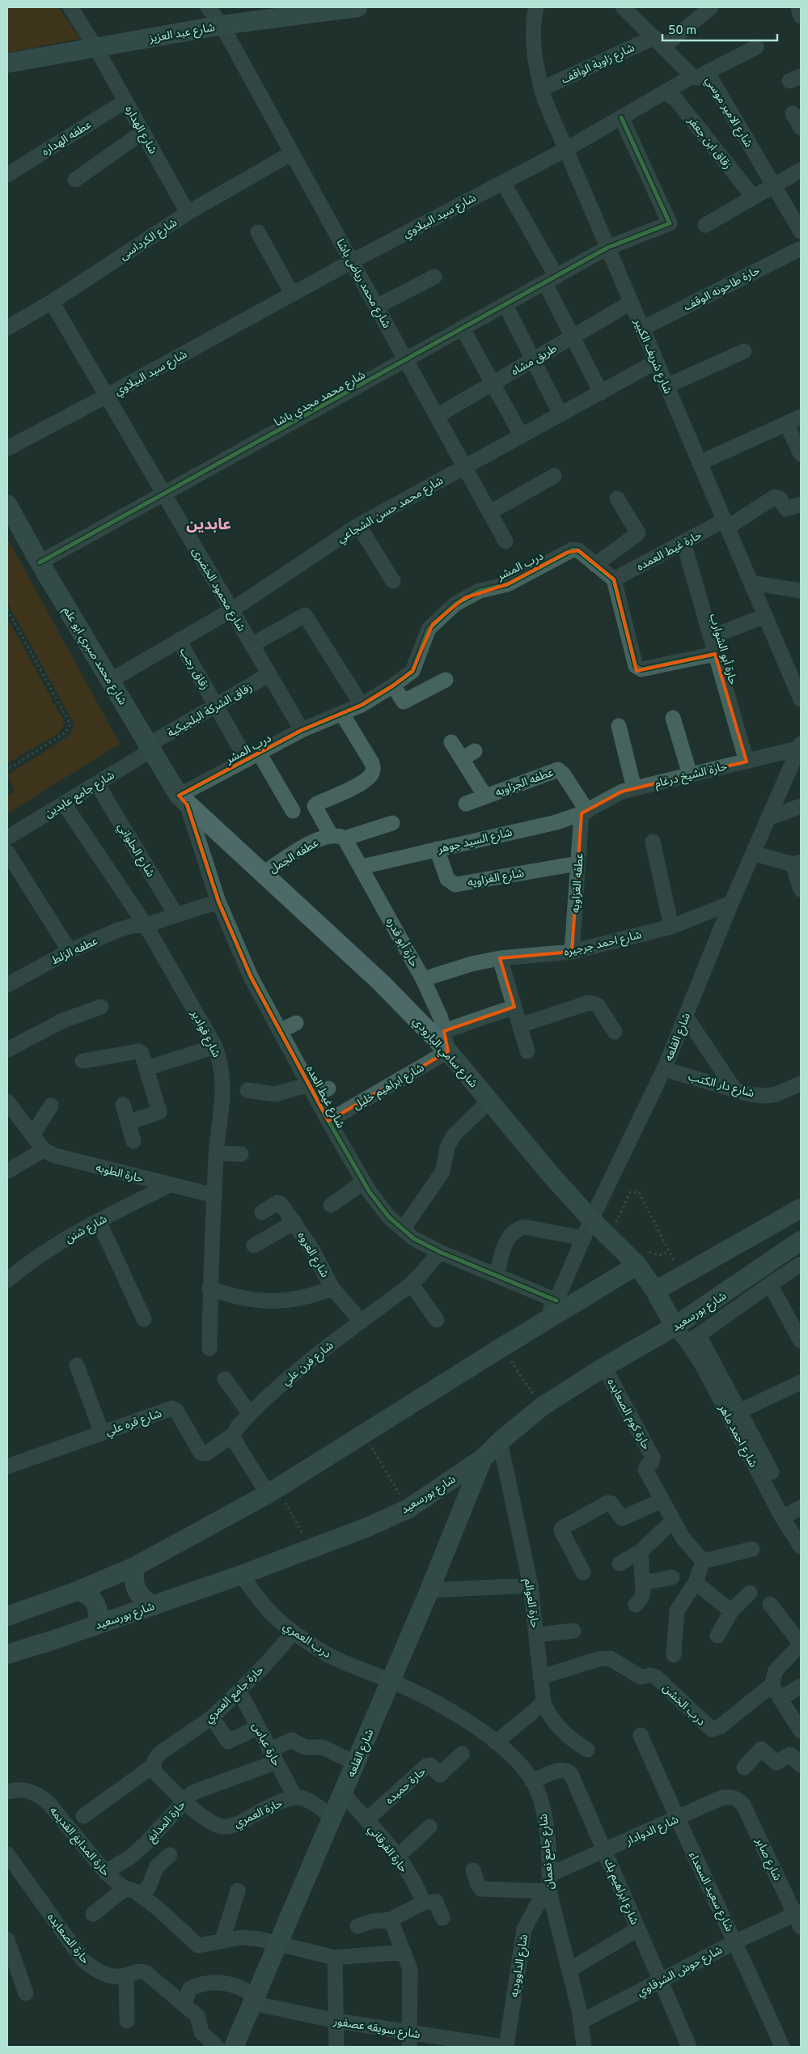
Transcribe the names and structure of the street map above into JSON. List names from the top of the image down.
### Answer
{
  "streets": {
    "main road": [
      "شارع عبد العزيز",
      "شارع محمد صبري ابو علم",
      "شارع القلعه",
      "شارع سامي البارودي",
      "شارع بورسعيد"
    ],
    "street": [
      "شارع زاوية الواقف",
      "شارع الامير موسي",
      "شارع الهداره",
      "عطفه الهداره",
      "زقاق ابن جعفر",
      "شارع سيد البيلاوي",
      "شارع الكرداسى",
      "شارع محمد رياض باشا",
      "حارة طاحونه الوقف",
      "شارع شريف الكبير",
      "طريق مشاه",
      "شارع محمد مجدي باشا",
      "شارع محمد حسن الشجاعي",
      "حارة غيط العمده",
      "درب المشر",
      "شارع محمود الخضرى",
      "حارة أبو الشوارب",
      "زقاق رجب",
      "زقاق الشركة البلجيكية",
      "حارة الشيخ درغام",
      "عطفه الجزاويه",
      "شارع جامع عابدين",
      "شارع السيد جوهر",
      "شارع الحلواني",
      "عطفه الجمل",
      "شارع الغزاويه",
      "عطفه الغزاويه",
      "حارة أبو قدره",
      "شارع احمد جرجيره",
      "عطفه الزلط",
      "شارع قوادير",
      "شارع دار الكتب",
      "شارع ابراهيم خليل",
      "شارع غيط العده",
      "حارة الطوبه",
      "شارع شنن",
      "شارع العروه",
      "شارع فرن علي",
      "حارة كوم الصعايده",
      "شارع قره علي",
      "شارع احمد ماهر",
      "حارة العوالم",
      "درب العمري",
      "حارة جامع العمري",
      "درب الخشن",
      "حارة عباس",
      "حارة حميده",
      "حارة العمري",
      "حارة المدابغ",
      "شارع الدوادار",
      "حارة المدابغ القديمه",
      "حارة الفرقاني",
      "شارع جامع نعمان",
      "شارع صابر",
      "شارع ابراهيم بك",
      "شارع سعيد السعداء",
      "حارة الصعايده",
      "شارع الداووديه",
      "شارع حوش الشرقاوي",
      "شارع سويقه عصفور"
    ]
  },
  "crossings": [
    ["شارع عبد العزيز", "شارع الهداره"],
    ["شارع عبد العزيز", "شارع محمد رياض باشا"],
    ["شارع زاوية الواقف", "شارع الامير موسي"],
    ["شارع زاوية الواقف", "شارع شريف الكبير"],
    ["شارع الهداره", "عطفه الهداره"],
    ["شارع الهداره", "شارع الكرداسى"],
    ["شارع سيد البيلاوي", "شارع محمد رياض باشا"],
    ["شارع سيد البيلاوي", "شارع شريف الكبير"],
    ["شارع سيد البيلاوي", "شارع محمود الخضرى"],
    ["شارع الكرداسى", "شارع محمد رياض باشا"],
    ["شارع الكرداسى", "شارع محمود الخضرى"],
    ["شارع محمد رياض باشا", "طريق مشاه"],
    ["شارع محمد رياض باشا", "شارع محمد مجدي باشا"],
    ["شارع محمد رياض باشا", "شارع محمد حسن الشجاعي"],
    ["حارة طاحونه الوقف", "شارع شريف الكبير"],
    ["شارع شريف الكبير", "طريق مشاه"],
    ["شارع شريف الكبير", "شارع محمد مجدي باشا"],
    ["شارع شريف الكبير", "شارع محمد حسن الشجاعي"],
    ["شارع شريف الكبير", "حارة غيط العمده"],
    ["شارع محمد مجدي باشا", "شارع محمود الخضرى"],
    ["شارع محمد مجدي باشا", "شارع محمد صبري ابو علم"],
    ["شارع محمد حسن الشجاعي", "شارع محمود الخضرى"],
    ["شارع محمد حسن الشجاعي", "شارع محمد صبري ابو علم"],
    ["شارع محمد حسن الشجاعي", "زقاق رجب"],
    ["حارة غيط العمده", "درب المشر"],
    ["حارة غيط العمده", "حارة أبو الشوارب"],
    ["درب المشر", "شارع محمود الخضرى"],
    ["درب المشر", "شارع محمد صبري ابو علم"],
    ["درب المشر", "زقاق رجب"],
    ["درب المشر", "حارة أبو قدره"],
    ["درب المشر", "شارع سامي البارودي"],
    ["درب المشر", "شارع غيط العده"],
    ["شارع محمود الخضرى", "زقاق الشركة البلجيكية"],
    ["حارة أبو الشوارب", "حارة الشيخ درغام"],
    ["شارع محمد صبري ابو علم", "زقاق الشركة البلجيكية"],
    ["شارع محمد صبري ابو علم", "شارع جامع عابدين"],
    ["شارع محمد صبري ابو علم", "شارع سامي البارودي"],
    ["شارع محمد صبري ابو علم", "شارع غيط العده"],
    ["زقاق رجب", "زقاق الشركة البلجيكية"],
    ["زقاق الشركة البلجيكية", "شارع جامع عابدين"],
    ["حارة الشيخ درغام", "عطفه الجزاويه"],
    ["حارة الشيخ درغام", "شارع السيد جوهر"],
    ["حارة الشيخ درغام", "عطفه الغزاويه"],
    ["حارة الشيخ درغام", "شارع القلعه"],
    ["عطفه الجزاويه", "شارع السيد جوهر"],
    ["عطفه الجزاويه", "عطفه الغزاويه"],
    ["شارع جامع عابدين", "شارع الحلواني"],
    ["شارع جامع عابدين", "شارع قوادير"],
    ["شارع السيد جوهر", "شارع الغزاويه"],
    ["شارع السيد جوهر", "عطفه الغزاويه"],
    ["شارع السيد جوهر", "حارة أبو قدره"],
    ["شارع الحلواني", "عطفه الزلط"],
    ["عطفه الجمل", "حارة أبو قدره"],
    ["عطفه الجمل", "شارع سامي البارودي"],
    ["شارع الغزاويه", "عطفه الغزاويه"],
    ["عطفه الغزاويه", "شارع احمد جرجيره"],
    ["حارة أبو قدره", "شارع احمد جرجيره"],
    ["حارة أبو قدره", "شارع سامي البارودي"],
    ["حارة أبو قدره", "شارع ابراهيم خليل"],
    ["شارع احمد جرجيره", "شارع القلعه"],
    ["عطفه الزلط", "شارع قوادير"],
    ["عطفه الزلط", "شارع غيط العده"],
    ["شارع قوادير", "حارة الطوبه"],
    ["شارع القلعه", "شارع سامي البارودي"],
    ["شارع القلعه", "شارع دار الكتب"],
    ["شارع القلعه", "شارع غيط العده"],
    ["شارع القلعه", "شارع بورسعيد"],
    ["شارع القلعه", "درب العمري"],
    ["شارع القلعه", "حارة العمري"],
    ["شارع القلعه", "حارة المدابغ"],
    ["شارع القلعه", "حارة المدابغ القديمه"],
    ["شارع القلعه", "حارة الفرقاني"],
    ["شارع القلعه", "شارع جامع نعمان"],
    ["شارع القلعه", "شارع سويقه عصفور"],
    ["شارع سامي البارودي", "شارع ابراهيم خليل"],
    ["شارع سامي البارودي", "شارع غيط العده"],
    ["شارع سامي البارودي", "شارع بورسعيد"],
    ["شارع سامي البارودي", "شارع احمد ماهر"],
    ["شارع ابراهيم خليل", "شارع غيط العده"],
    ["شارع غيط العده", "شارع فرن علي"],
    ["حارة الطوبه", "شارع شنن"],
    ["شارع العروه", "شارع فرن علي"],
    ["شارع بورسعيد", "حارة كوم الصعايده"],
    ["شارع بورسعيد", "شارع احمد ماهر"],
    ["شارع بورسعيد", "حارة العوالم"],
    ["شارع بورسعيد", "درب العمري"],
    ["شارع فرن علي", "شارع قره علي"],
    ["حارة العوالم", "درب الخشن"],
    ["درب العمري", "حارة جامع العمري"],
    ["درب العمري", "شارع جامع نعمان"],
    ["حارة جامع العمري", "حارة عباس"],
    ["حارة جامع العمري", "حارة العمري"],
    ["حارة عباس", "حارة العمري"],
    ["حارة عباس", "حارة المدابغ"],
    ["حارة حميده", "حارة الفرقاني"],
    ["حارة العمري", "حارة المدابغ"],
    ["حارة المدابغ", "حارة المدابغ القديمه"],
    ["شارع الدوادار", "شارع جامع نعمان"],
    ["شارع الدوادار", "شارع صابر"],
    ["شارع الدوادار", "شارع ابراهيم بك"],
    ["شارع الدوادار", "شارع سعيد السعداء"],
    ["شارع جامع نعمان", "شارع ابراهيم بك"],
    ["شارع جامع نعمان", "شارع الداووديه"],
    ["شارع جامع نعمان", "شارع حوش الشرقاوي"],
    ["شارع صابر", "شارع حوش الشرقاوي"],
    ["شارع ابراهيم بك", "شارع حوش الشرقاوي"],
    ["شارع سعيد السعداء", "شارع حوش الشرقاوي"],
    ["حارة الصعايده", "شارع سويقه عصفور"]
  ],
  "districts": ["عابدين"],
  "scale_bar": "50 m"
}
